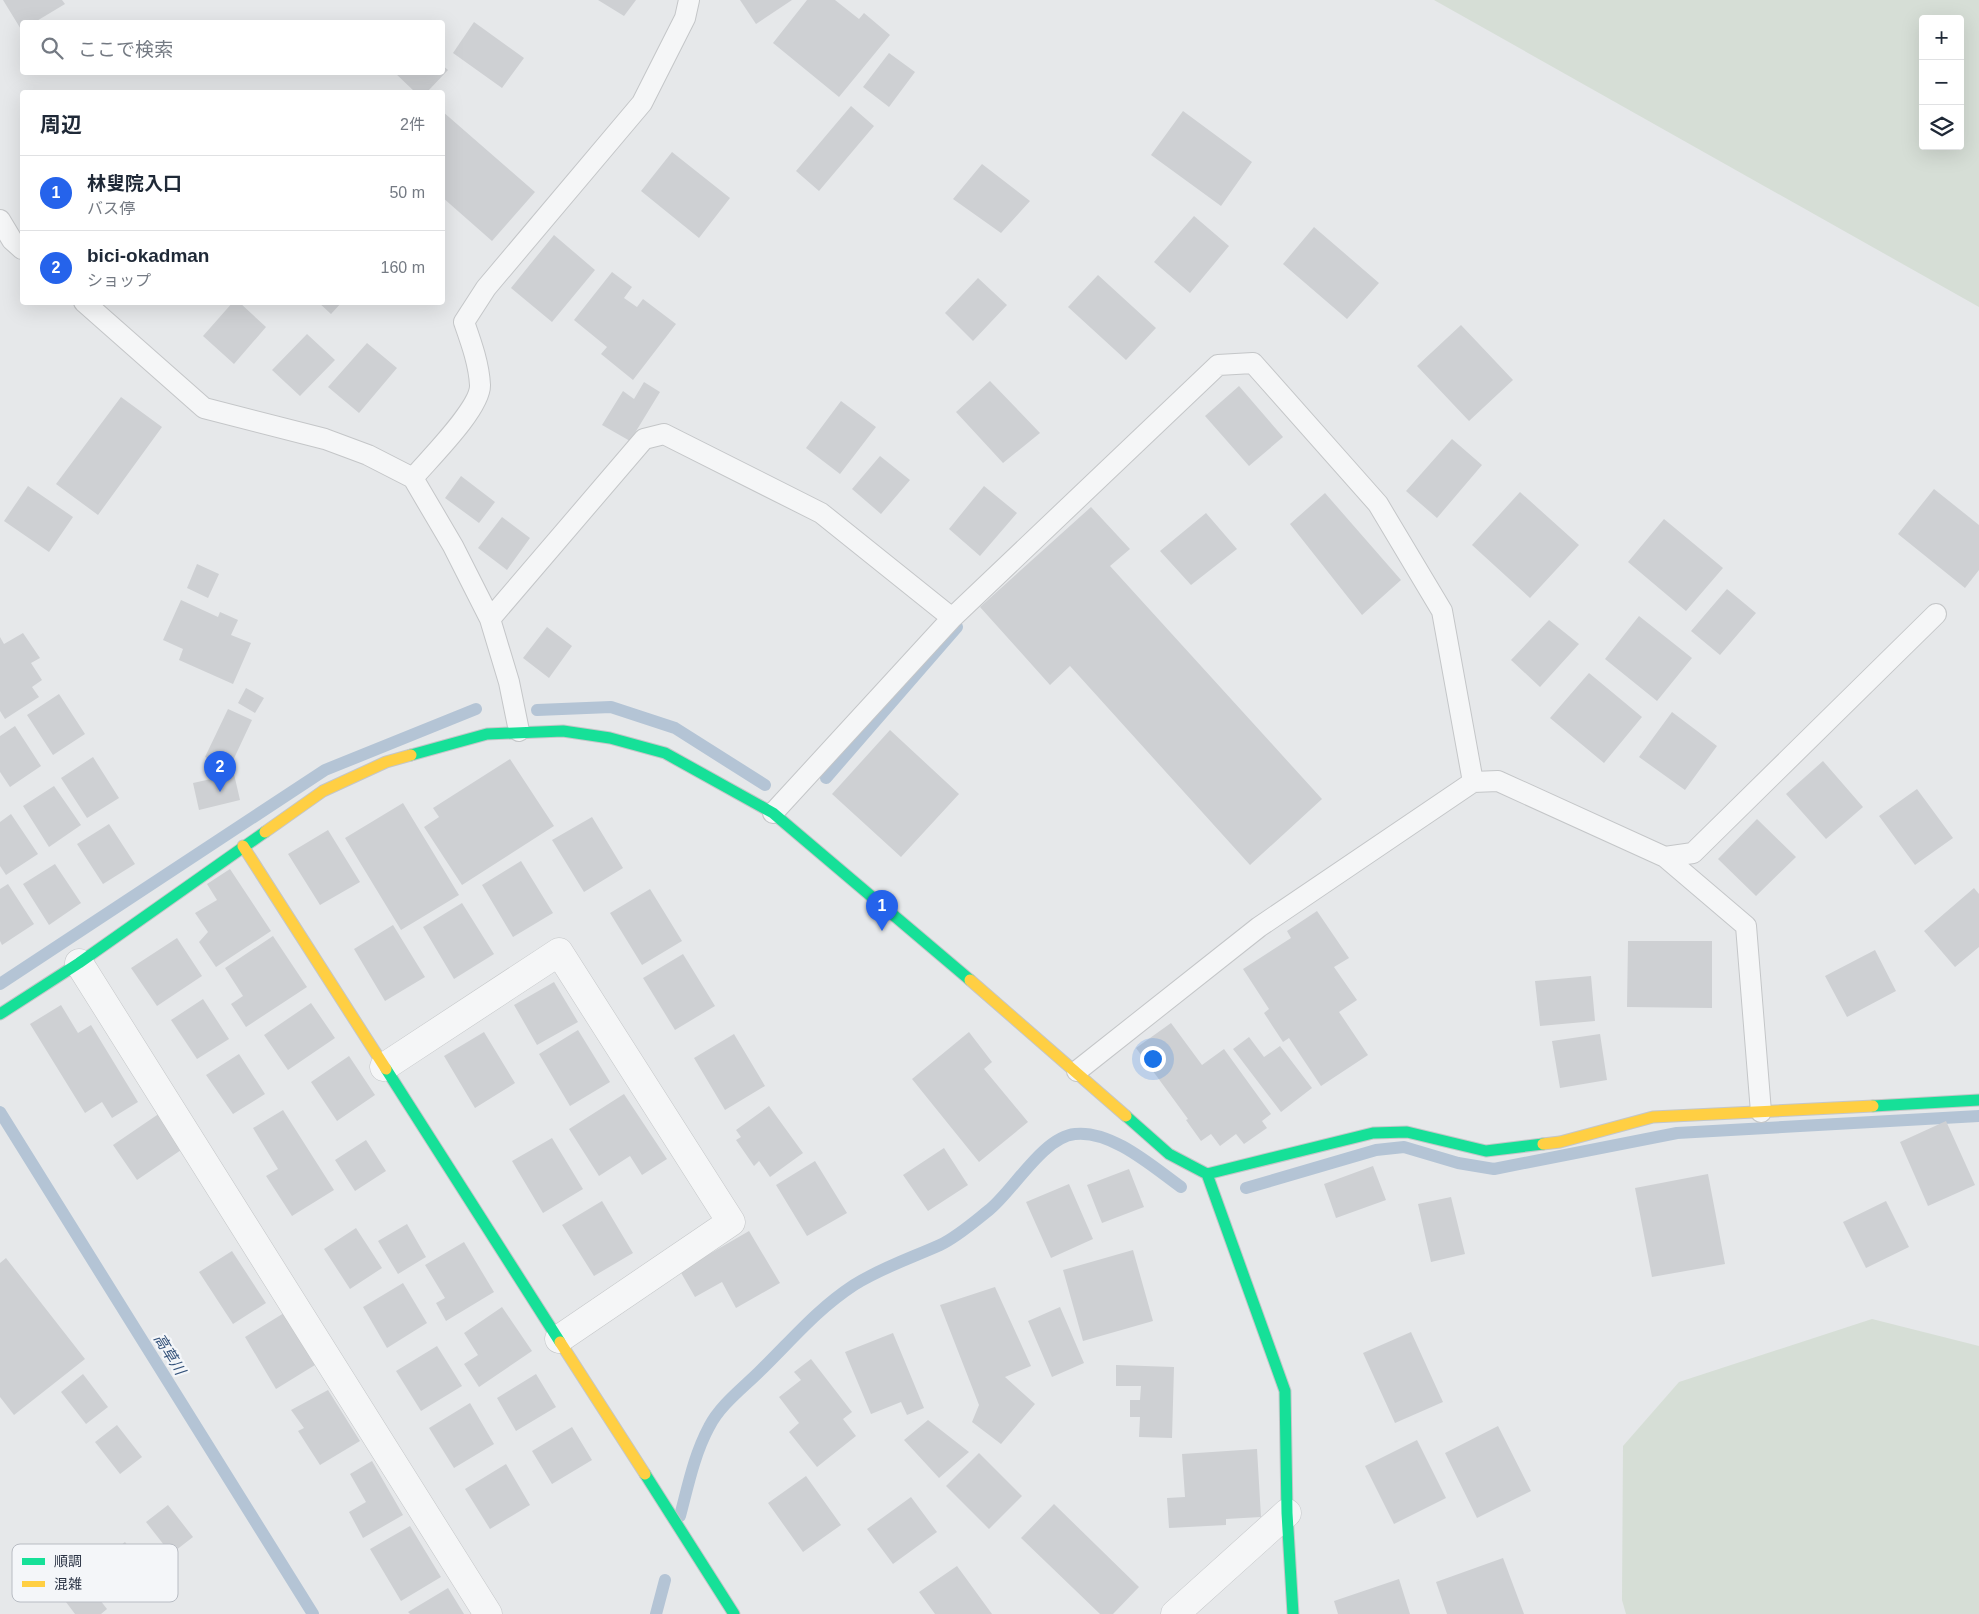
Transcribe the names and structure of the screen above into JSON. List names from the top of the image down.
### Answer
{
  "water": ["高草川"],
  "legend": ["順調", "混雑"],
  "page": {
    "map_buttons": ["+", "−"],
    "search": "ここで検索",
    "heading": ["周辺", "2件"],
    "list": [
      {
        "mark": "1",
        "name": "林叟院入口",
        "note": "バス停",
        "value": "50 m"
      },
      {
        "mark": "2",
        "name": "bici-okadman",
        "note": "ショップ",
        "value": "160 m"
      }
    ],
    "pins": ["2", "1"]
  }
}
